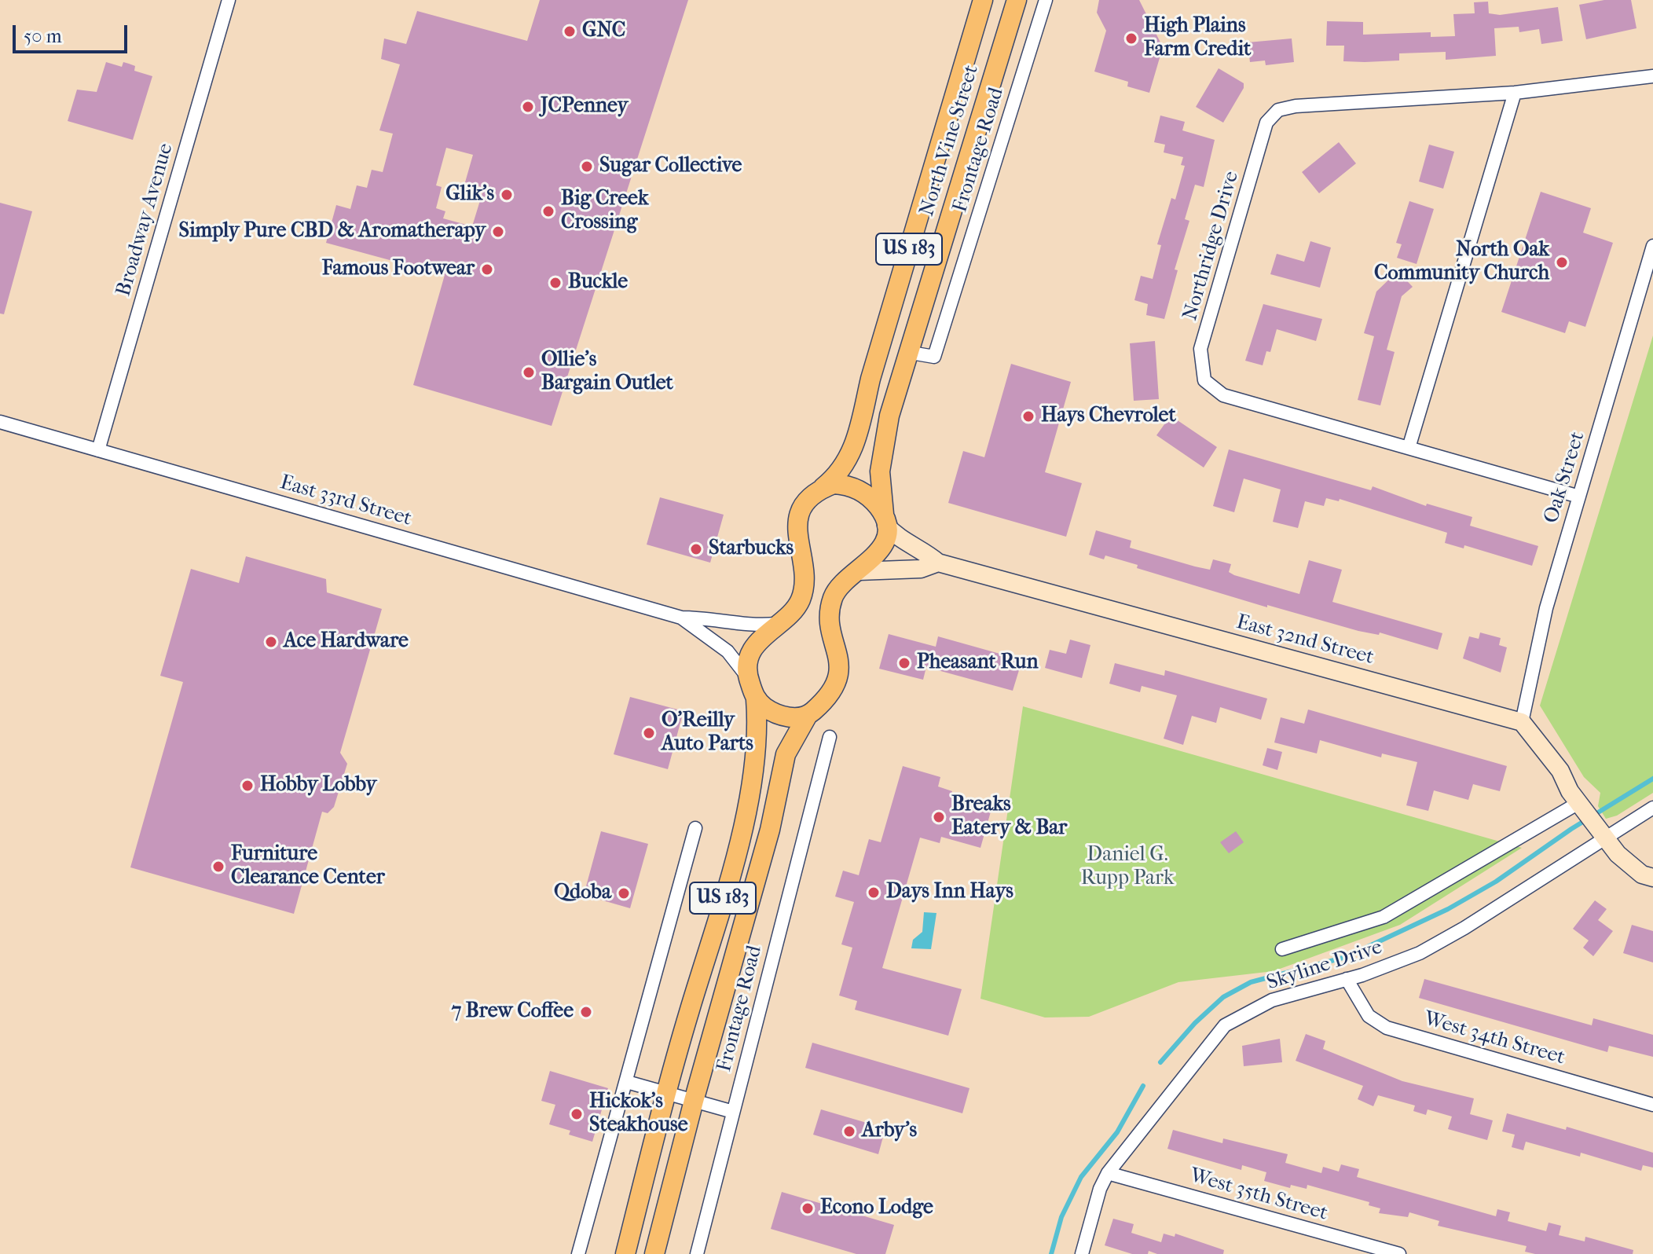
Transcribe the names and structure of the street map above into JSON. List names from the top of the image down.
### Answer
{
  "streets": {
    "main road": ["North Vine Street", "US 183"],
    "street": [
      "Frontage Road",
      "Broadway Avenue",
      "Northridge Drive",
      "Oak Street",
      "East 33rd Street",
      "East 32nd Street",
      "Skyline Drive",
      "West 34th Street",
      "West 35th Street"
    ]
  },
  "crossings": [
    ["North Vine Street", "Frontage Road"],
    ["North Vine Street", "East 33rd Street"],
    ["North Vine Street", "East 32nd Street"],
    ["Broadway Avenue", "East 33rd Street"],
    ["Northridge Drive", "Oak Street"],
    ["Oak Street", "East 32nd Street"],
    ["Skyline Drive", "West 34th Street"],
    ["Skyline Drive", "West 35th Street"]
  ],
  "parks": ["Daniel G. Rupp Park"],
  "places": [
    "GNC",
    "High Plains Farm Credit",
    "JCPenney",
    "Sugar Collective",
    "Glik's",
    "Big Creek Crossing",
    "Simply Pure CBD & Aromatherapy",
    "North Oak Community Church",
    "Famous Footwear",
    "Buckle",
    "Ollie's Bargain Outlet",
    "Hays Chevrolet",
    "Starbucks",
    "Ace Hardware",
    "Pheasant Run",
    "O'Reilly Auto Parts",
    "Hobby Lobby",
    "Breaks Eatery & Bar",
    "Furniture Clearance Center",
    "Days Inn Hays",
    "Qdoba",
    "7 Brew Coffee",
    "Hickok's Steakhouse",
    "Arby's",
    "Econo Lodge"
  ],
  "scale_bar": "50 m"
}
